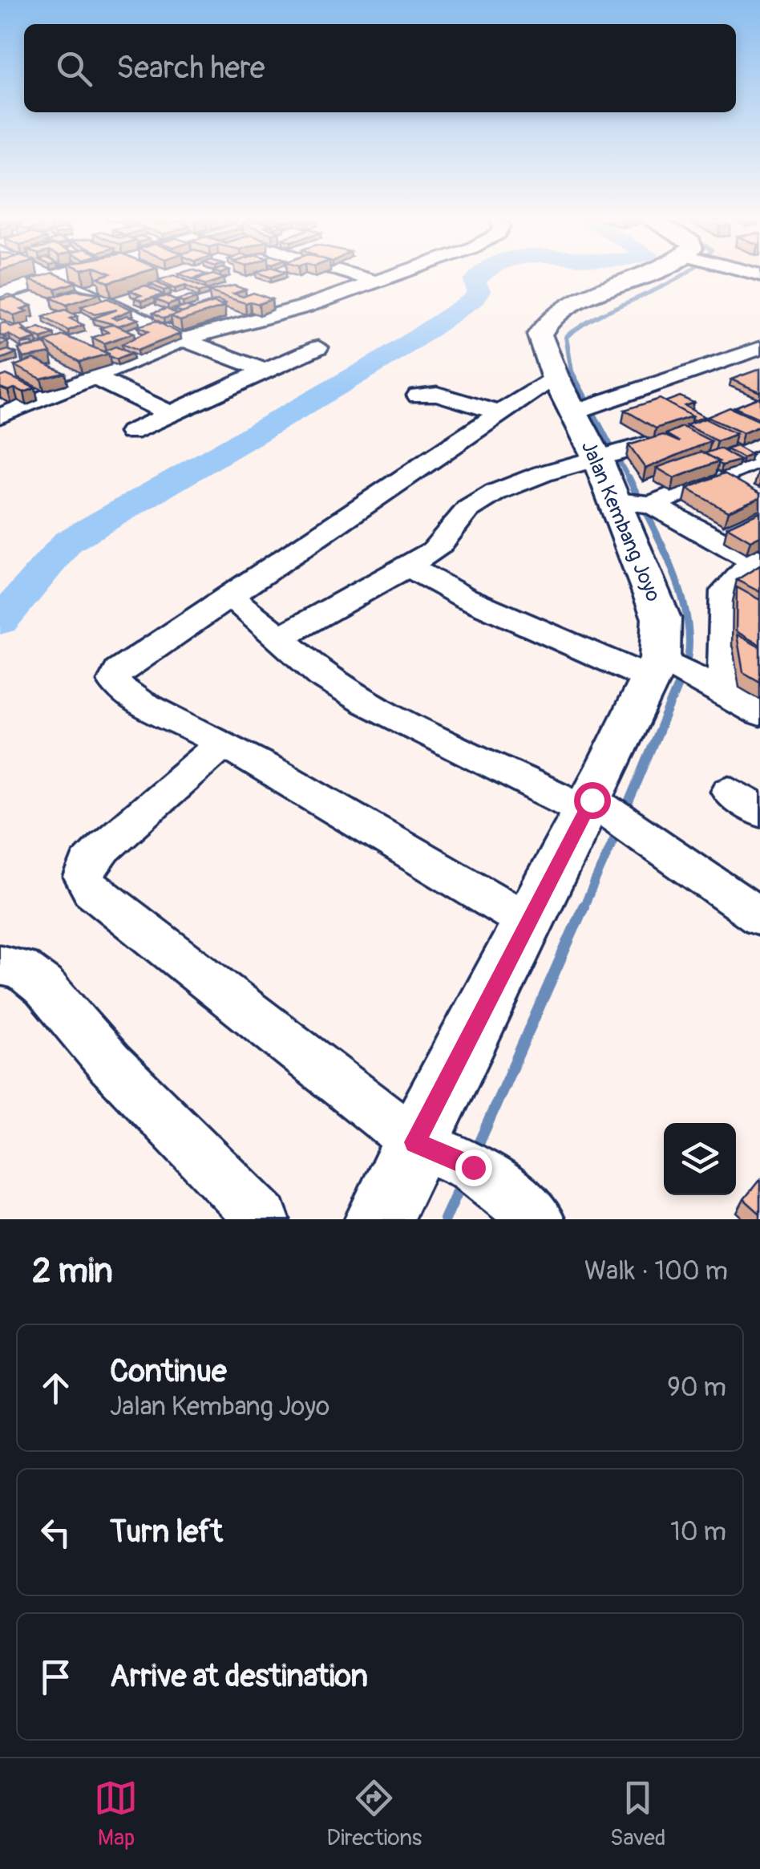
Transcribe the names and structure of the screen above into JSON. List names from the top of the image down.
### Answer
{
  "streets": {
    "main road": ["Jalan Kembang Joyo"]
  },
  "page": {
    "search": "Search here",
    "heading": ["2 min", "Walk · 100 m"],
    "list": [
      ["Continue", "Jalan Kembang Joyo", "90 m"],
      ["Turn left", "10 m"],
      "Arrive at destination"
    ],
    "nav": ["Map", "Directions", "Saved"]
  }
}
